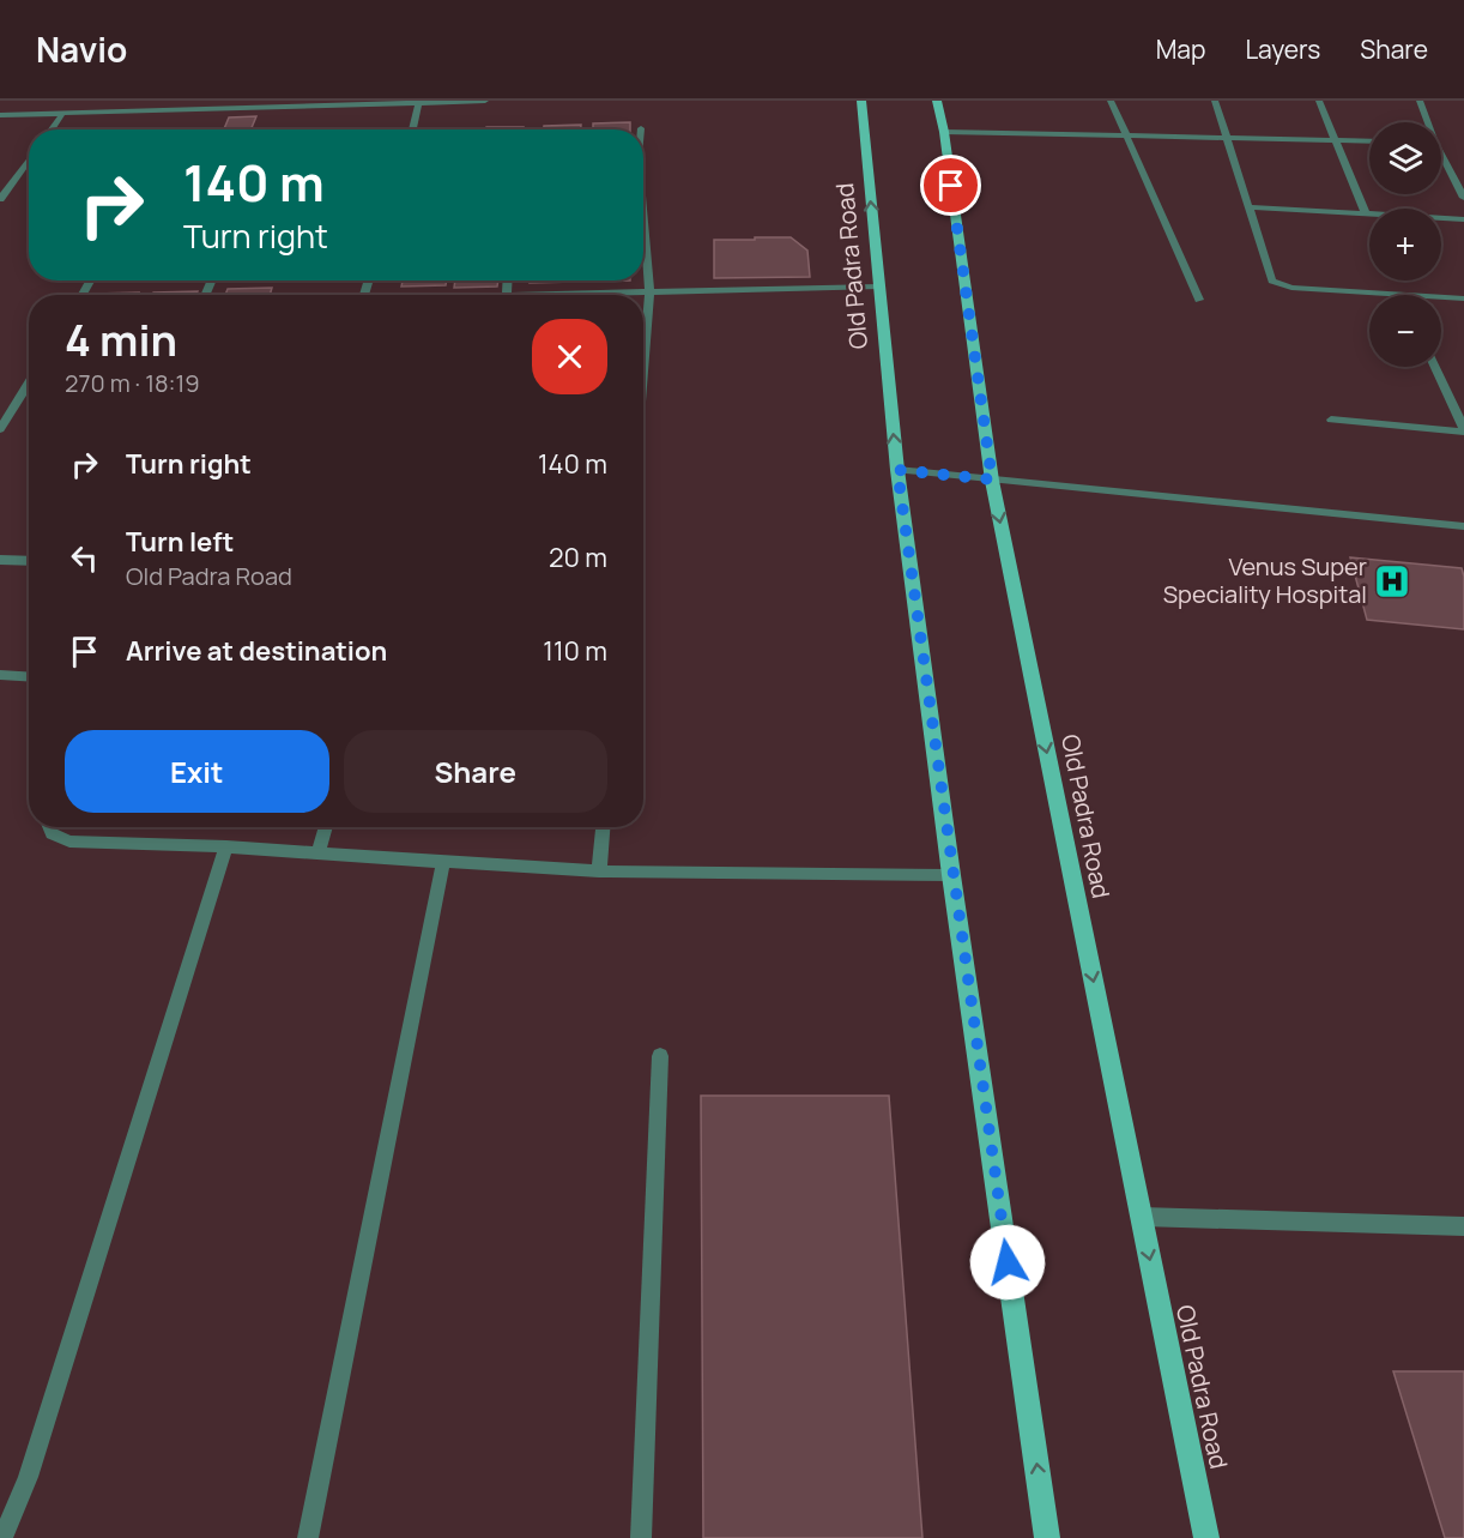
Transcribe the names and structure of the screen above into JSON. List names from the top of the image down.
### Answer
{
  "streets": {
    "main road": ["Old Padra Road"]
  },
  "places": {
    "hospital": ["Venus Super Speciality Hospital"]
  },
  "page": {
    "header": "Navio",
    "nav": ["Map", "Layers", "Share"],
    "map_buttons": ["+", "−"],
    "turn": ["140 m", "Turn right"],
    "heading": ["4 min", "270 m · 18:19"],
    "list": [
      {
        "name": "Turn right",
        "value": "140 m"
      },
      {
        "name": "Turn left",
        "note": "Old Padra Road",
        "value": "20 m"
      },
      {
        "name": "Arrive at destination",
        "value": "110 m"
      }
    ],
    "buttons": ["Exit", "Share"]
  }
}
